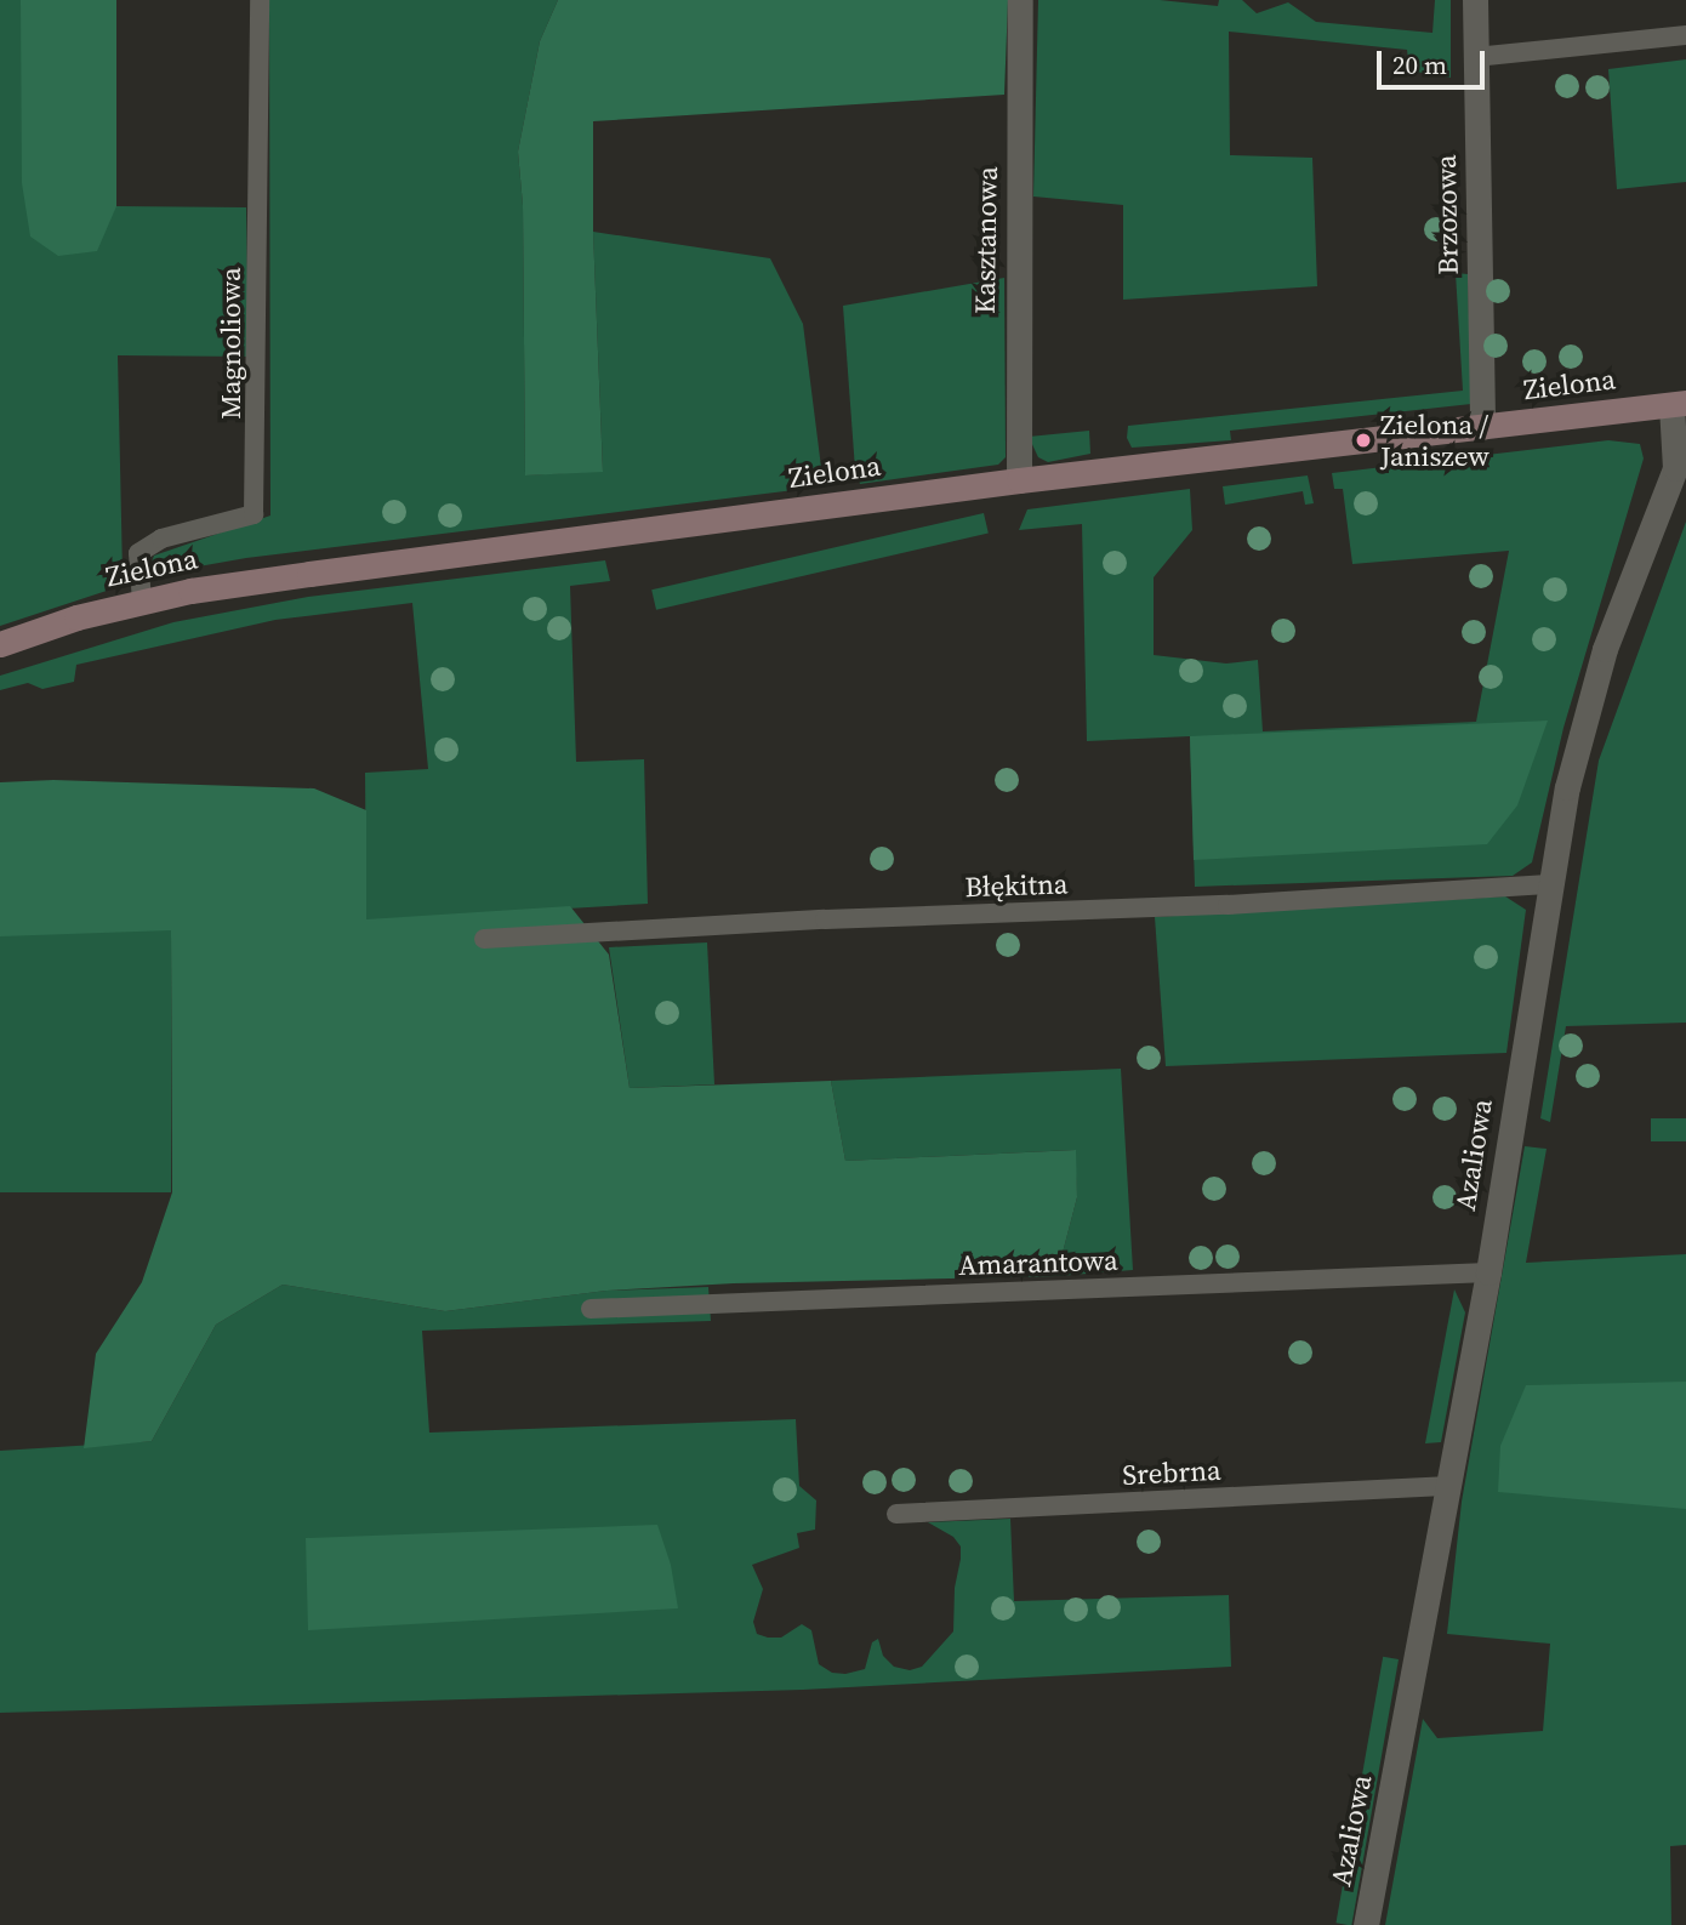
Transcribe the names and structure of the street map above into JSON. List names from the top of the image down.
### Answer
{
  "streets": {
    "street": [
      "Brzozowa",
      "Kasztanowa",
      "Zielona",
      "Azaliowa"
    ],
    "lane": [
      "Magnoliowa",
      "Błękitna",
      "Amarantowa",
      "Srebrna"
    ]
  },
  "crossings": [
    ["Brzozowa", "Zielona"],
    ["Kasztanowa", "Zielona"],
    ["Magnoliowa", "Zielona"],
    ["Zielona", "Azaliowa"],
    ["Błękitna", "Azaliowa"],
    ["Azaliowa", "Amarantowa"],
    ["Azaliowa", "Srebrna"]
  ],
  "places": ["Zielona / Janiszew"],
  "scale_bar": "20 m"
}
